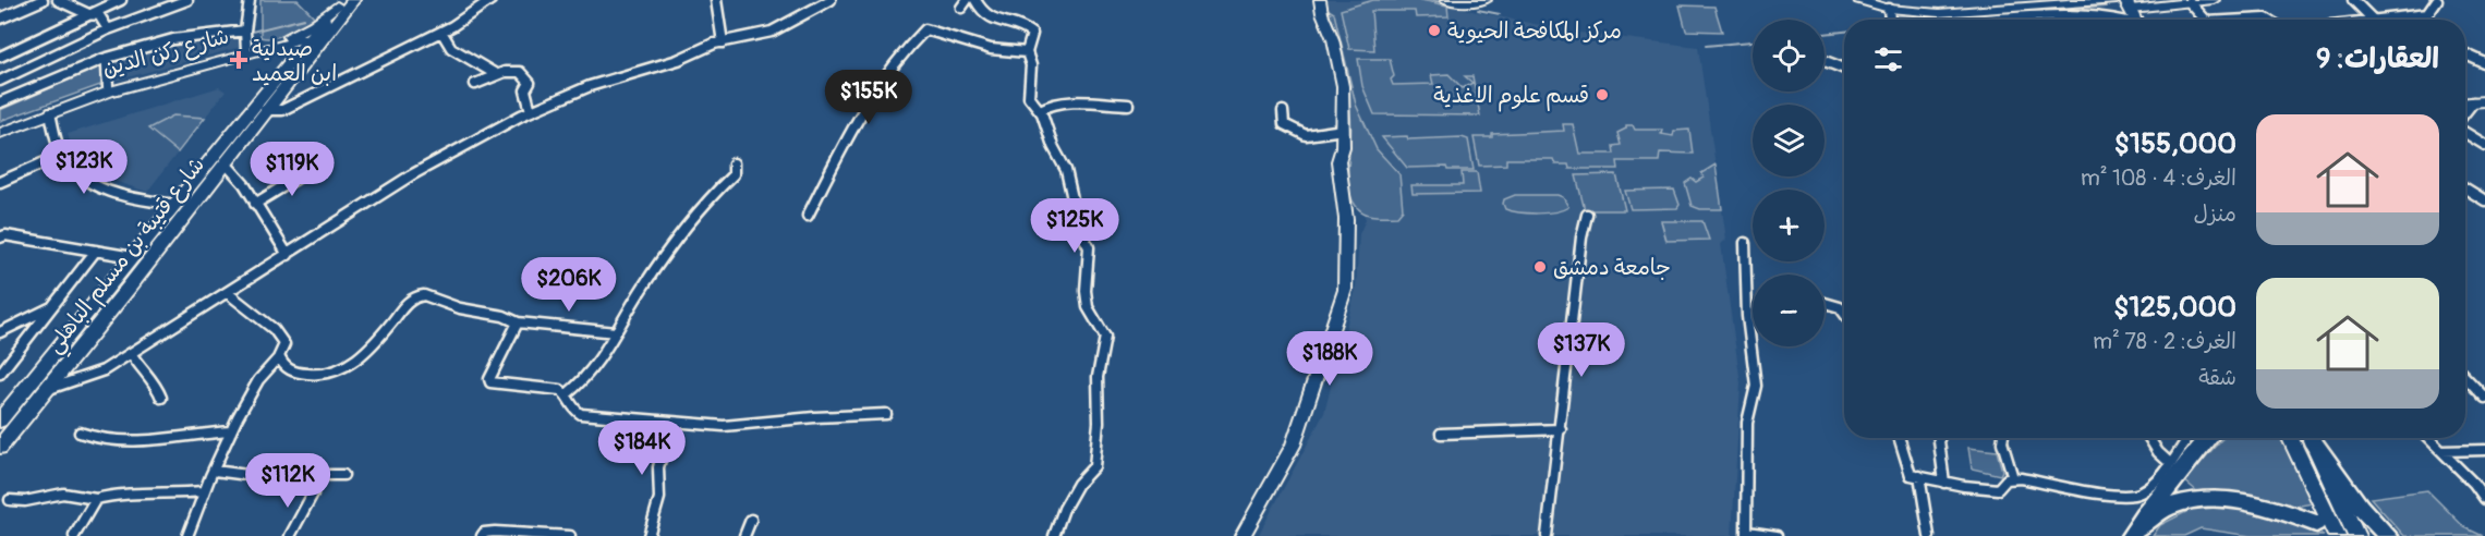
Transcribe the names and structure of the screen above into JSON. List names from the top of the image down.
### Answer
{
  "streets": {
    "main road": ["شارع ركن الدين", "شارع قتيبة بن مسلم الباهلي"]
  },
  "crossings": [
    ["شارع ركن الدين", "شارع قتيبة بن مسلم الباهلي"]
  ],
  "places": {
    "other": ["مركز المكافحة الحيوية", "قسم علوم الاغذية", "جامعة دمشق"],
    "health": ["صيدلية ابن العميد"]
  },
  "page": {
    "map_buttons": ["+", "−"],
    "heading": "العقارات: 9",
    "price": [
      "$155K",
      "$123K",
      "$119K",
      "$125K",
      "$206K",
      "$137K",
      "$188K",
      "$184K",
      "$112K"
    ],
    "list": [
      {
        "name": "$155,000",
        "note": "الغرف: 4 · 108 m² · منزل"
      },
      {
        "name": "$125,000",
        "note": "الغرف: 2 · 78 m² · شقة"
      }
    ]
  }
}
